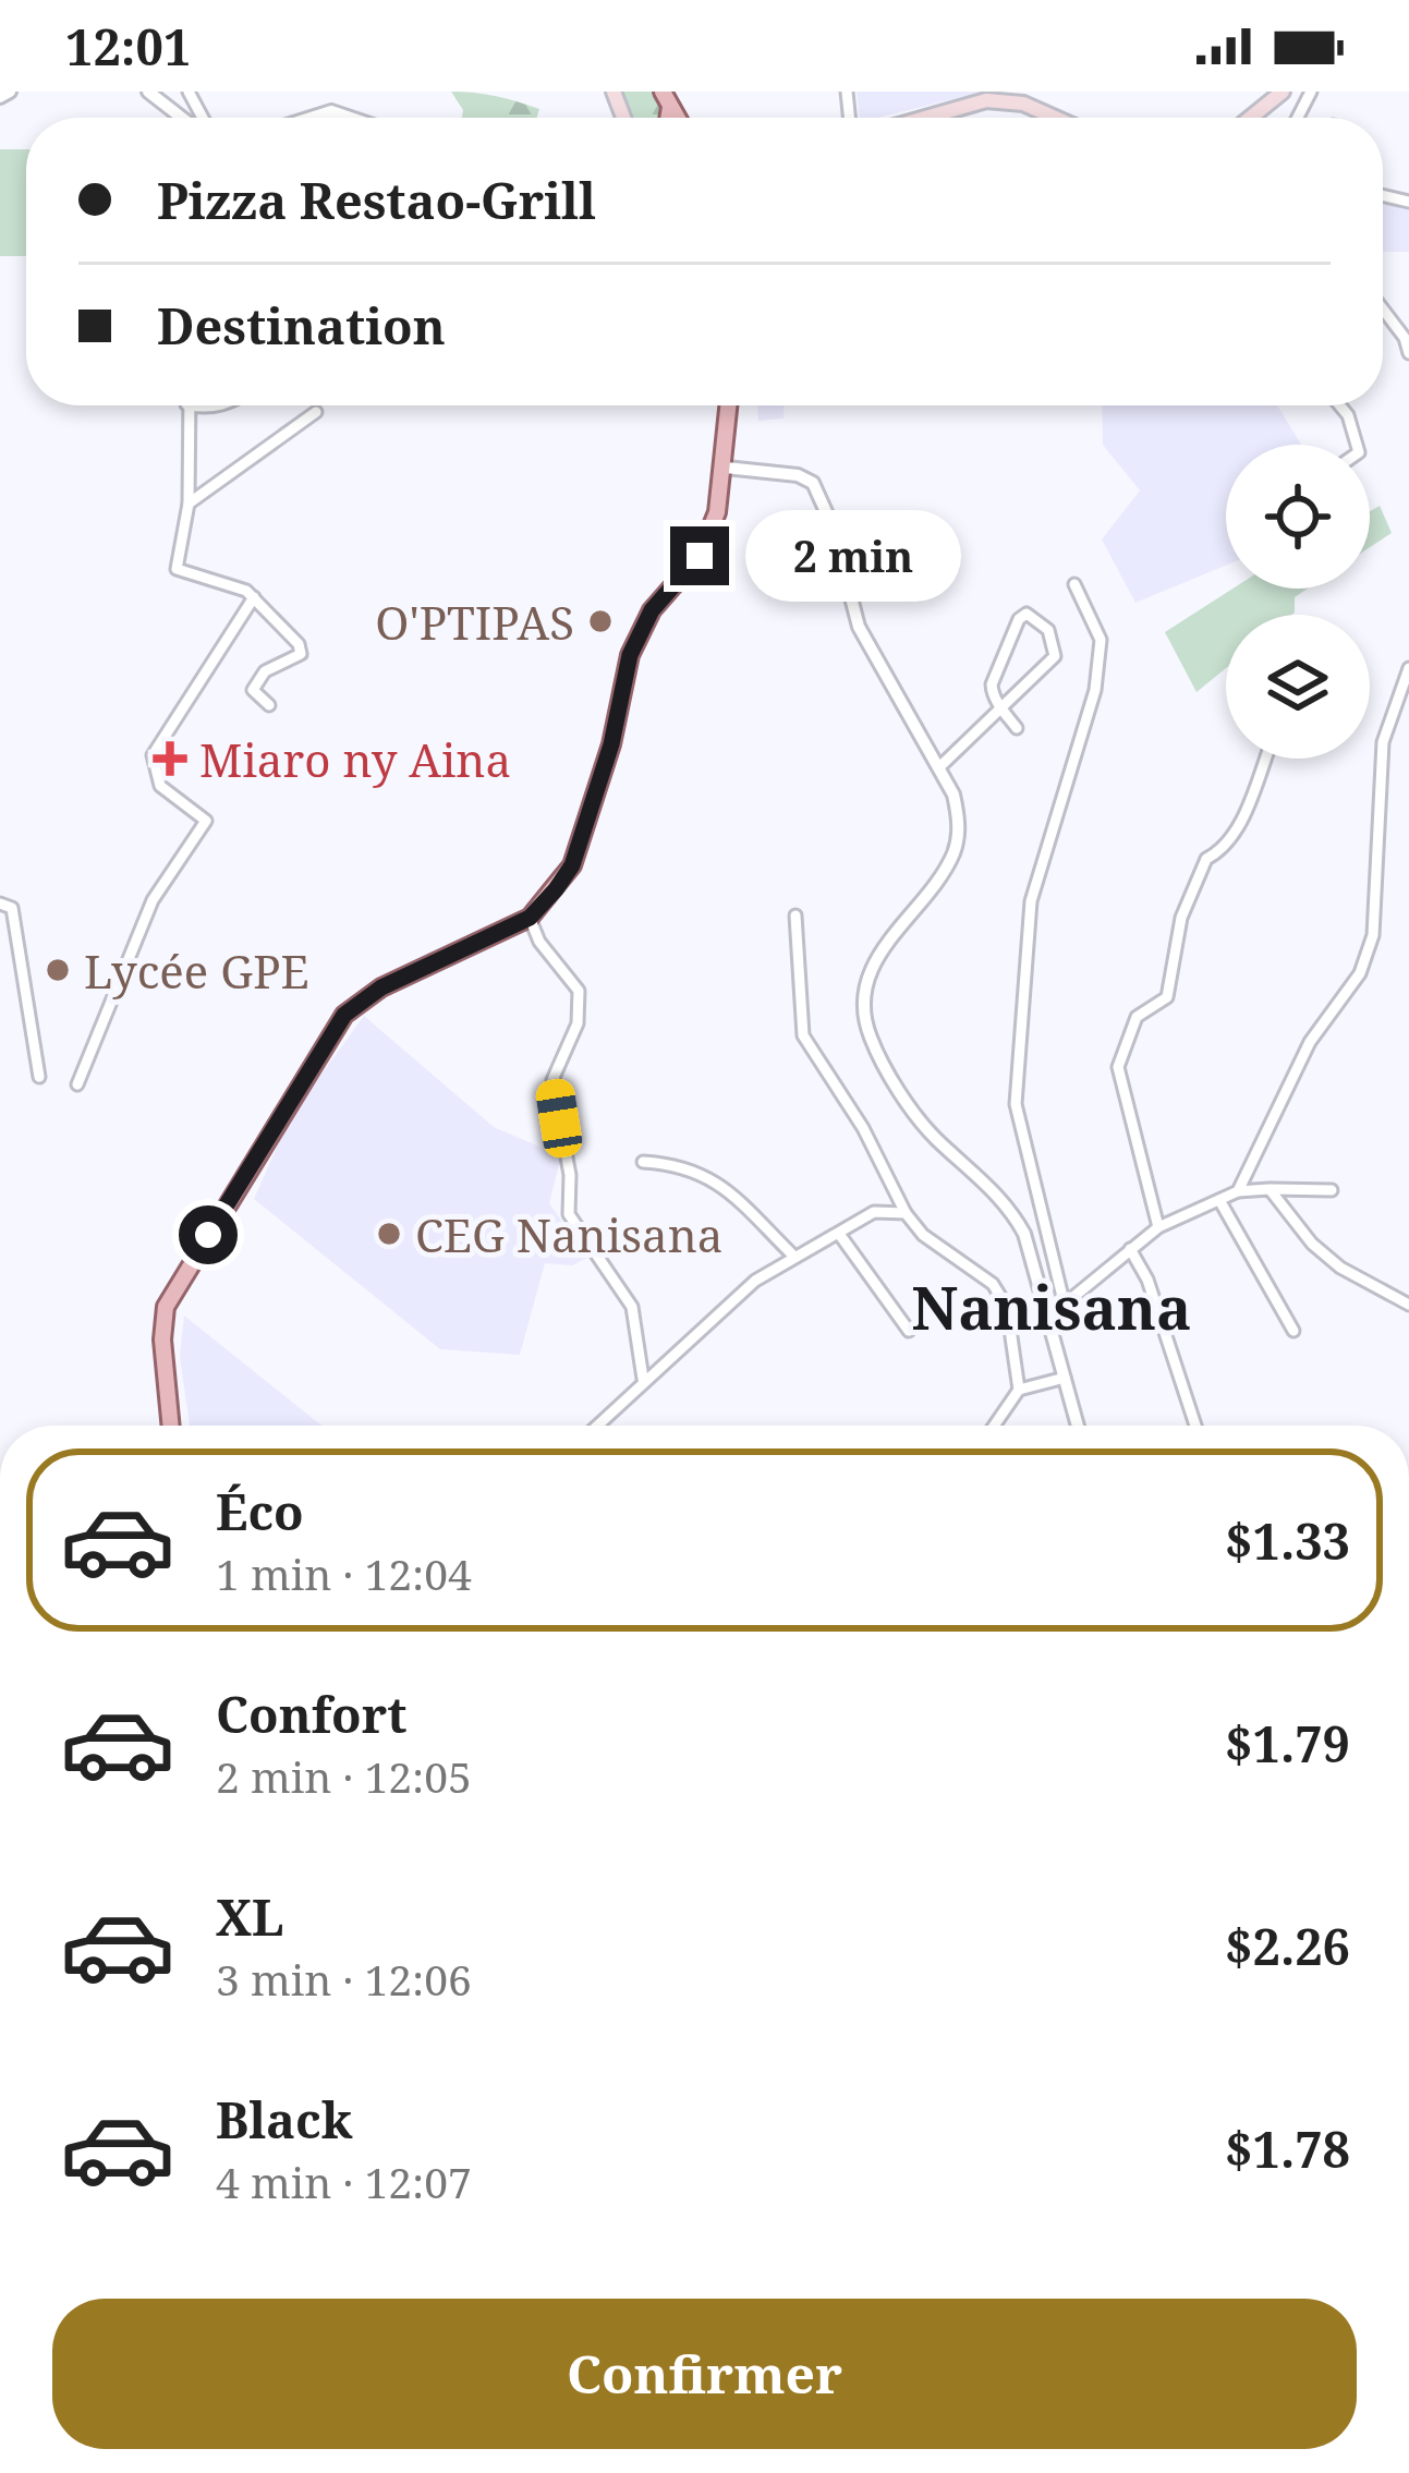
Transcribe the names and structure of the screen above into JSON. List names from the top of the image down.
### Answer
{
  "districts": ["Nanisana"],
  "places": {
    "other": ["O'PTIPAS", "Lycée GPE", "CEG Nanisana"],
    "health": ["Miaro ny Aina"]
  },
  "page": {
    "status": "12:01",
    "banner": ["Pizza Restao-Grill", "Destination"],
    "bubble": "2 min",
    "list": [
      {
        "name": "Éco",
        "note": "1 min · 12:04",
        "value": "$1.33"
      },
      {
        "name": "Confort",
        "note": "2 min · 12:05",
        "value": "$1.79"
      },
      {
        "name": "XL",
        "note": "3 min · 12:06",
        "value": "$2.26"
      },
      {
        "name": "Black",
        "note": "4 min · 12:07",
        "value": "$1.78"
      }
    ],
    "buttons": "Confirmer"
  }
}
